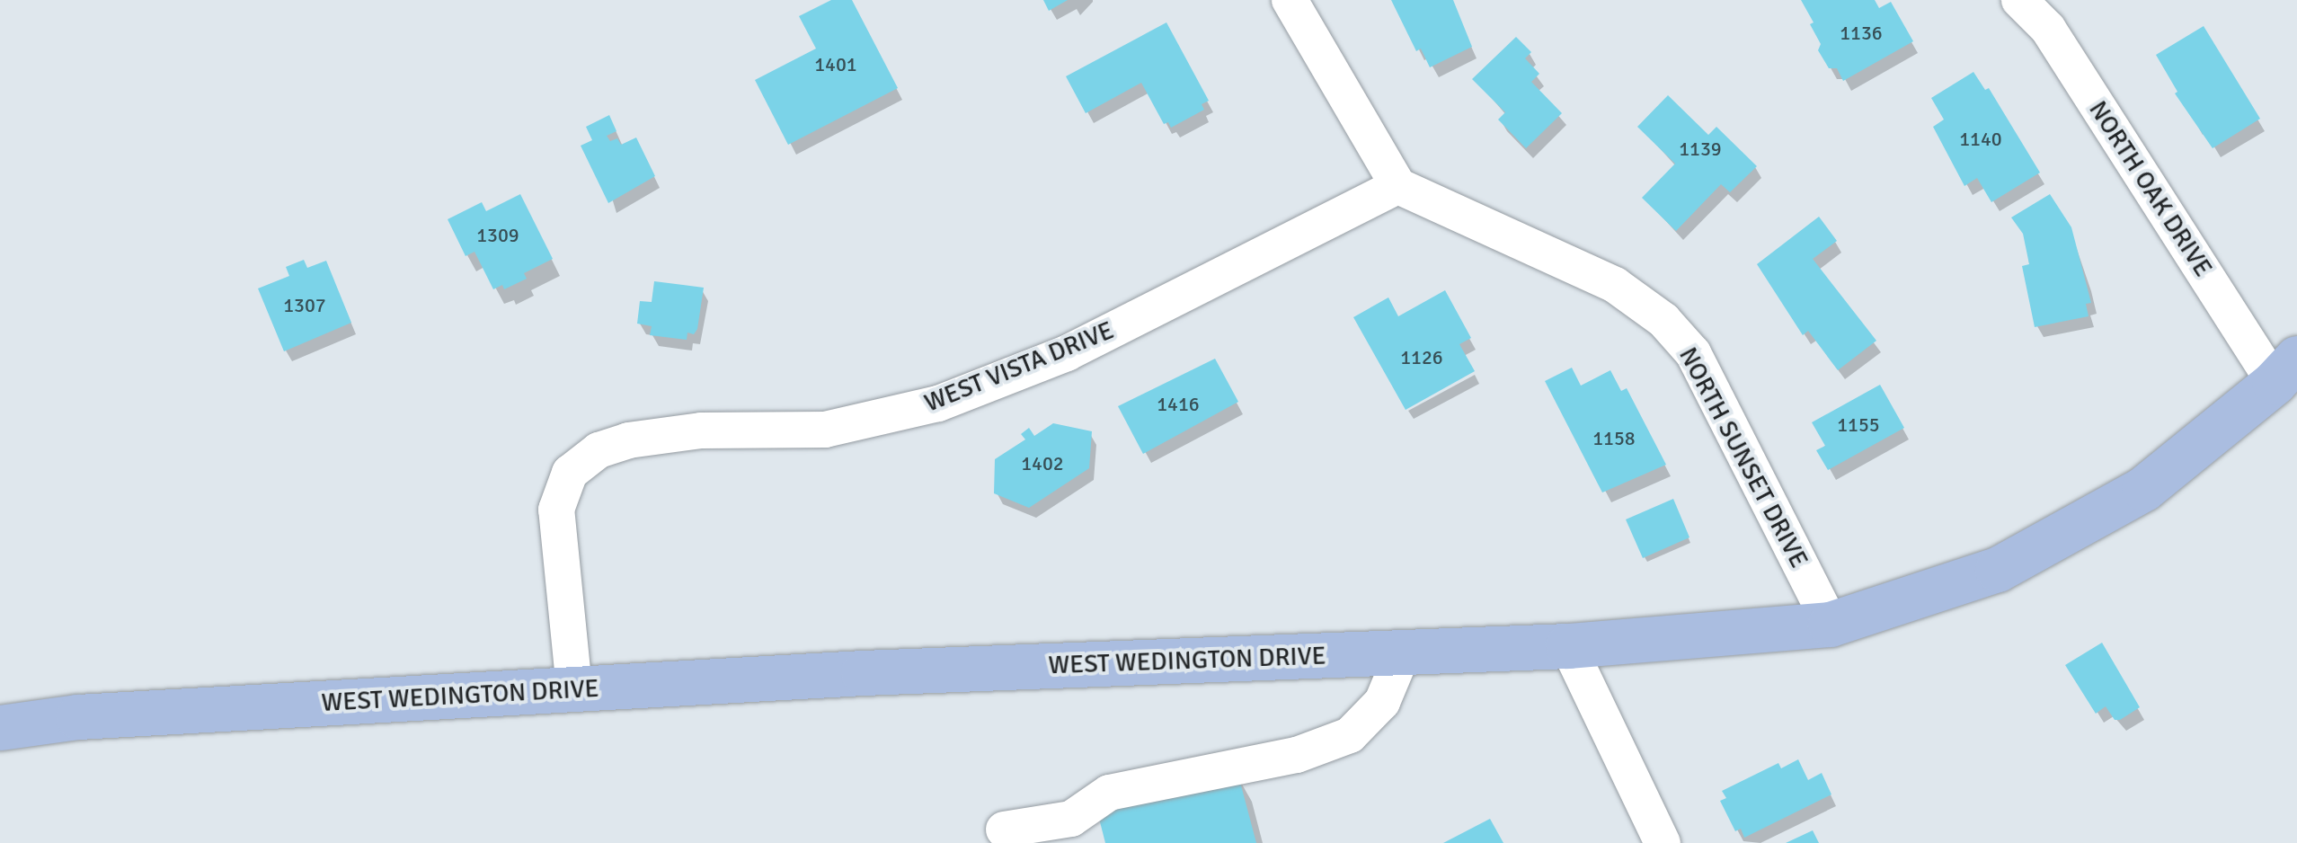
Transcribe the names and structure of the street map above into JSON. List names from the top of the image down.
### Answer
{
  "streets": {
    "main road": ["WEST WEDINGTON DRIVE"],
    "street": ["NORTH OAK DRIVE", "WEST VISTA DRIVE", "NORTH SUNSET DRIVE"]
  },
  "crossings": [
    ["NORTH OAK DRIVE", "WEST WEDINGTON DRIVE"],
    ["WEST VISTA DRIVE", "NORTH SUNSET DRIVE"],
    ["WEST VISTA DRIVE", "WEST WEDINGTON DRIVE"],
    ["NORTH SUNSET DRIVE", "WEST WEDINGTON DRIVE"]
  ],
  "house_numbers": [
    "1136",
    "1401",
    "1140",
    "1139",
    "1309",
    "1307",
    "1126",
    "1416",
    "1155",
    "1158",
    "1402"
  ]
}
